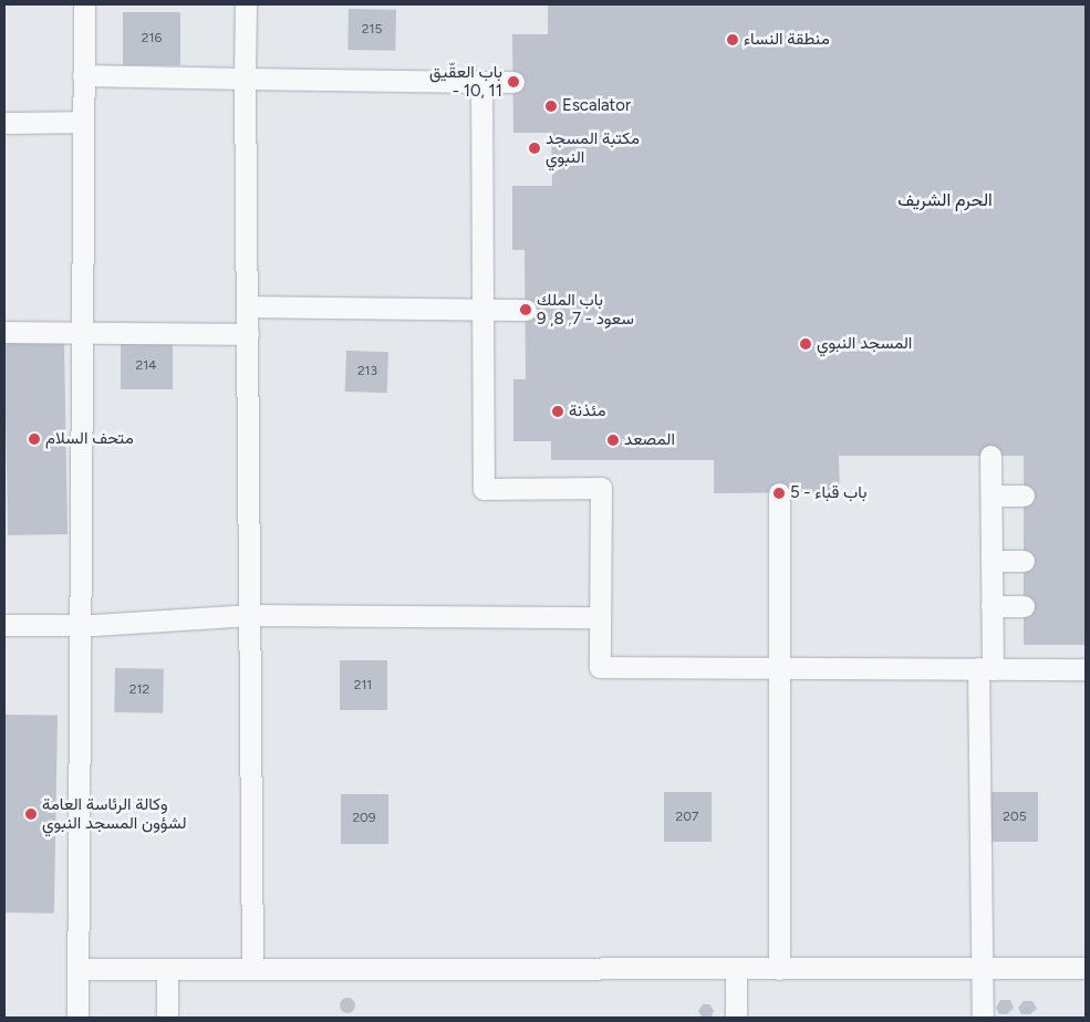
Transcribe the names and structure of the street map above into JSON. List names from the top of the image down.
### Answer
{
  "districts": ["الحرم الشريف"],
  "places": [
    "منطقة النساء",
    "باب العقّيق - 10, 11",
    "Escalator",
    "مكتبة المسجد النبوي",
    "باب الملك سعود - 7, 8, 9",
    "المسجد النبوي",
    "مئذنة",
    "متحف السلام",
    "المصعد",
    "باب قباء - 5",
    "وكالة الرئاسة العامة لشؤون المسجد النبوي"
  ],
  "house_numbers": [
    "215",
    "216",
    "214",
    "213",
    "211",
    "212",
    "207",
    "205",
    "209"
  ]
}
